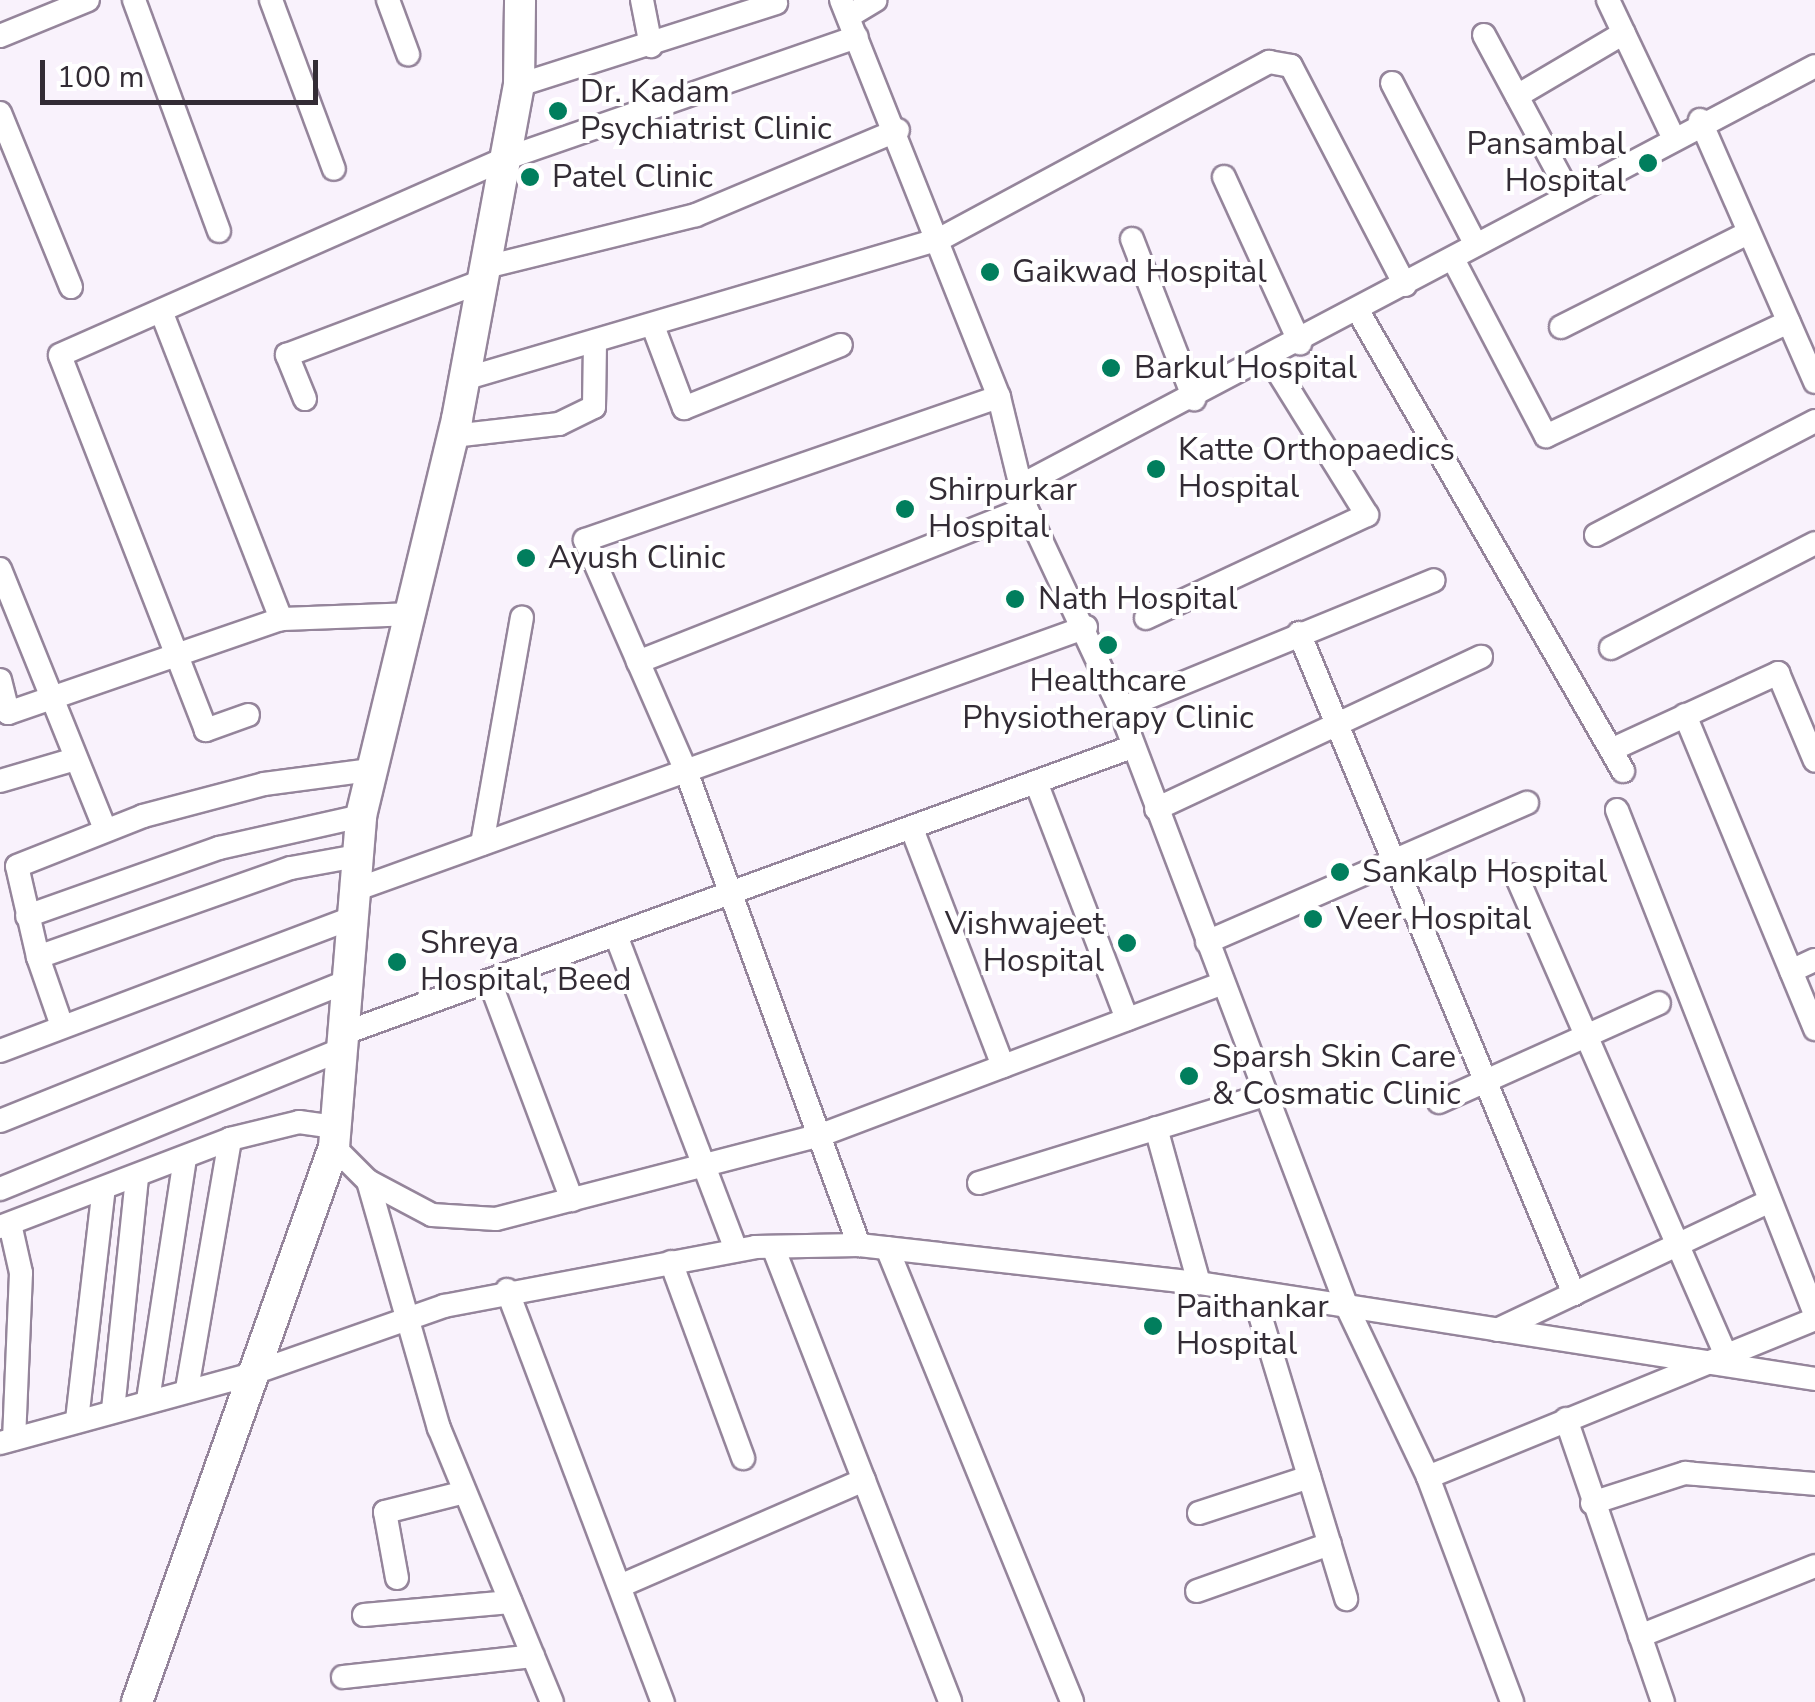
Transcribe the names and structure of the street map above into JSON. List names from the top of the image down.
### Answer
{
  "places": [
    "Dr. Kadam Psychiatrist Clinic",
    "Pansambal Hospital",
    "Patel Clinic",
    "Gaikwad Hospital",
    "Barkul Hospital",
    "Katte Orthopaedics Hospital",
    "Shirpurkar Hospital",
    "Ayush Clinic",
    "Nath Hospital",
    "Healthcare Physiotherapy Clinic",
    "Sankalp Hospital",
    "Veer Hospital",
    "Vishwajeet Hospital",
    "Shreya Hospital, Beed",
    "Sparsh Skin Care & Cosmatic Clinic",
    "Paithankar Hospital"
  ],
  "scale_bar": "100 m"
}
